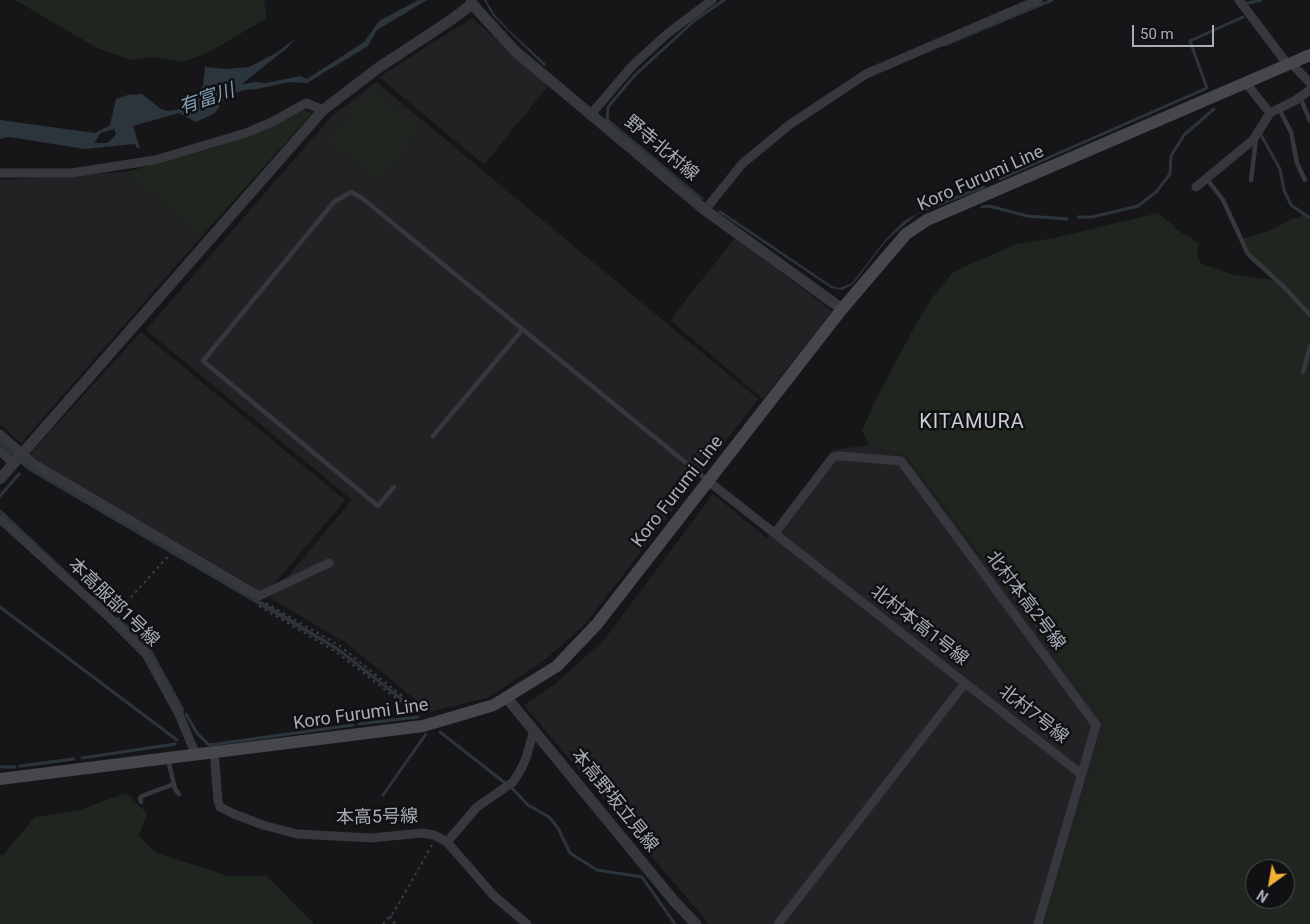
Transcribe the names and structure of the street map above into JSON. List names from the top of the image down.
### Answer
{
  "streets": {
    "main road": ["Koro Furumi Line"],
    "street": [
      "野寺北村線",
      "北村本高2号線",
      "本高服部1号線",
      "北村本高1号線",
      "北村7号線",
      "本高野坂立見線",
      "本高5号線"
    ]
  },
  "crossings": [
    ["野寺北村線", "Koro Furumi Line"],
    ["Koro Furumi Line", "本高服部1号線"],
    ["Koro Furumi Line", "北村本高1号線"],
    ["Koro Furumi Line", "本高野坂立見線"],
    ["Koro Furumi Line", "本高5号線"],
    ["北村本高2号線", "北村本高1号線"],
    ["北村本高2号線", "北村7号線"],
    ["北村本高1号線", "北村7号線"]
  ],
  "districts": ["KITAMURA"],
  "water": ["有富川"],
  "scale_bar": "50 m",
  "north": "bottom left"
}
